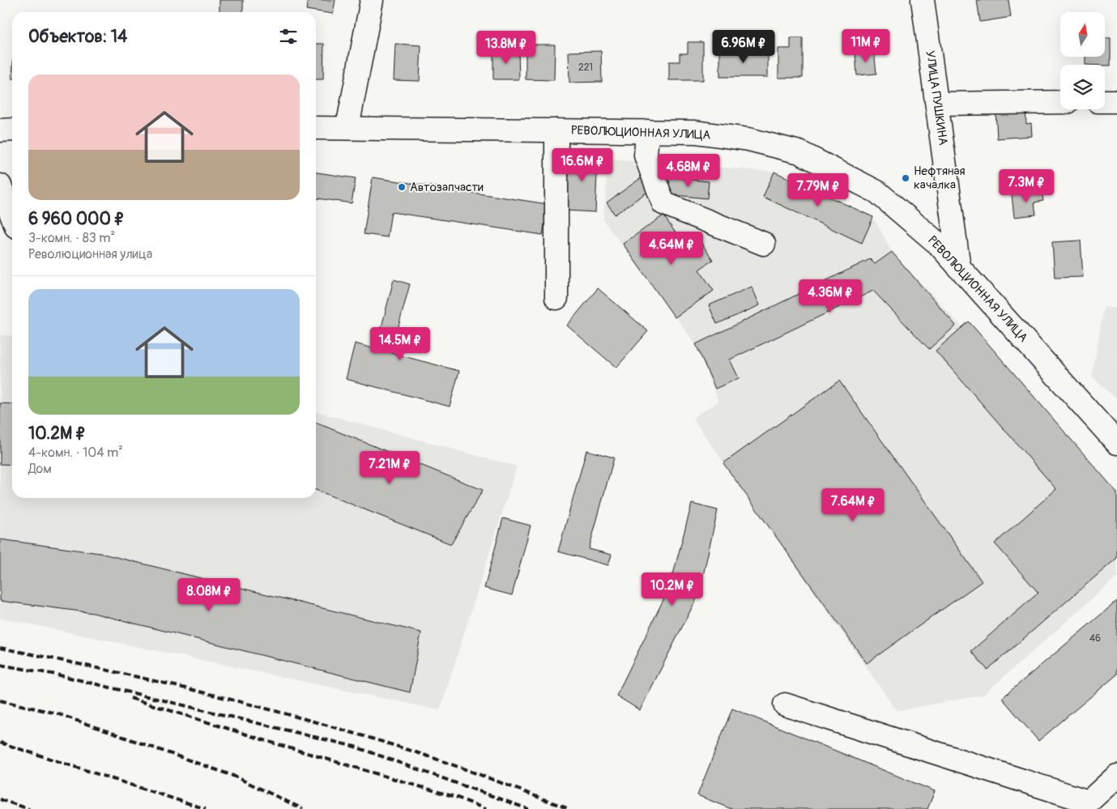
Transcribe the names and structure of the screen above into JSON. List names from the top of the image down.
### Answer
{
  "streets": {
    "main road": ["УЛИЦА ПУШКИНА", "РЕВОЛЮЦИОННАЯ УЛИЦА"]
  },
  "crossings": [
    ["УЛИЦА ПУШКИНА", "РЕВОЛЮЦИОННАЯ УЛИЦА"]
  ],
  "places": ["Нефтяная качалка", "Автозапчасти"],
  "house_numbers": ["221", "46"],
  "north": "top",
  "page": {
    "heading": "Объектов: 14",
    "price": [
      "11M ₽",
      "6.96M ₽",
      "13.8M ₽",
      "16.6M ₽",
      "4.68M ₽",
      "7.3M ₽",
      "7.79M ₽",
      "4.64M ₽",
      "4.36M ₽",
      "14.5M ₽",
      "7.21M ₽",
      "7.64M ₽",
      "10.2M ₽",
      "8.08M ₽"
    ],
    "list": [
      {
        "name": "6 960 000 ₽",
        "note": "3-комн. · 83 m² · Революционная улица"
      },
      {
        "name": "10.2M ₽",
        "note": "4-комн. · 104 m² · Дом"
      }
    ]
  }
}
